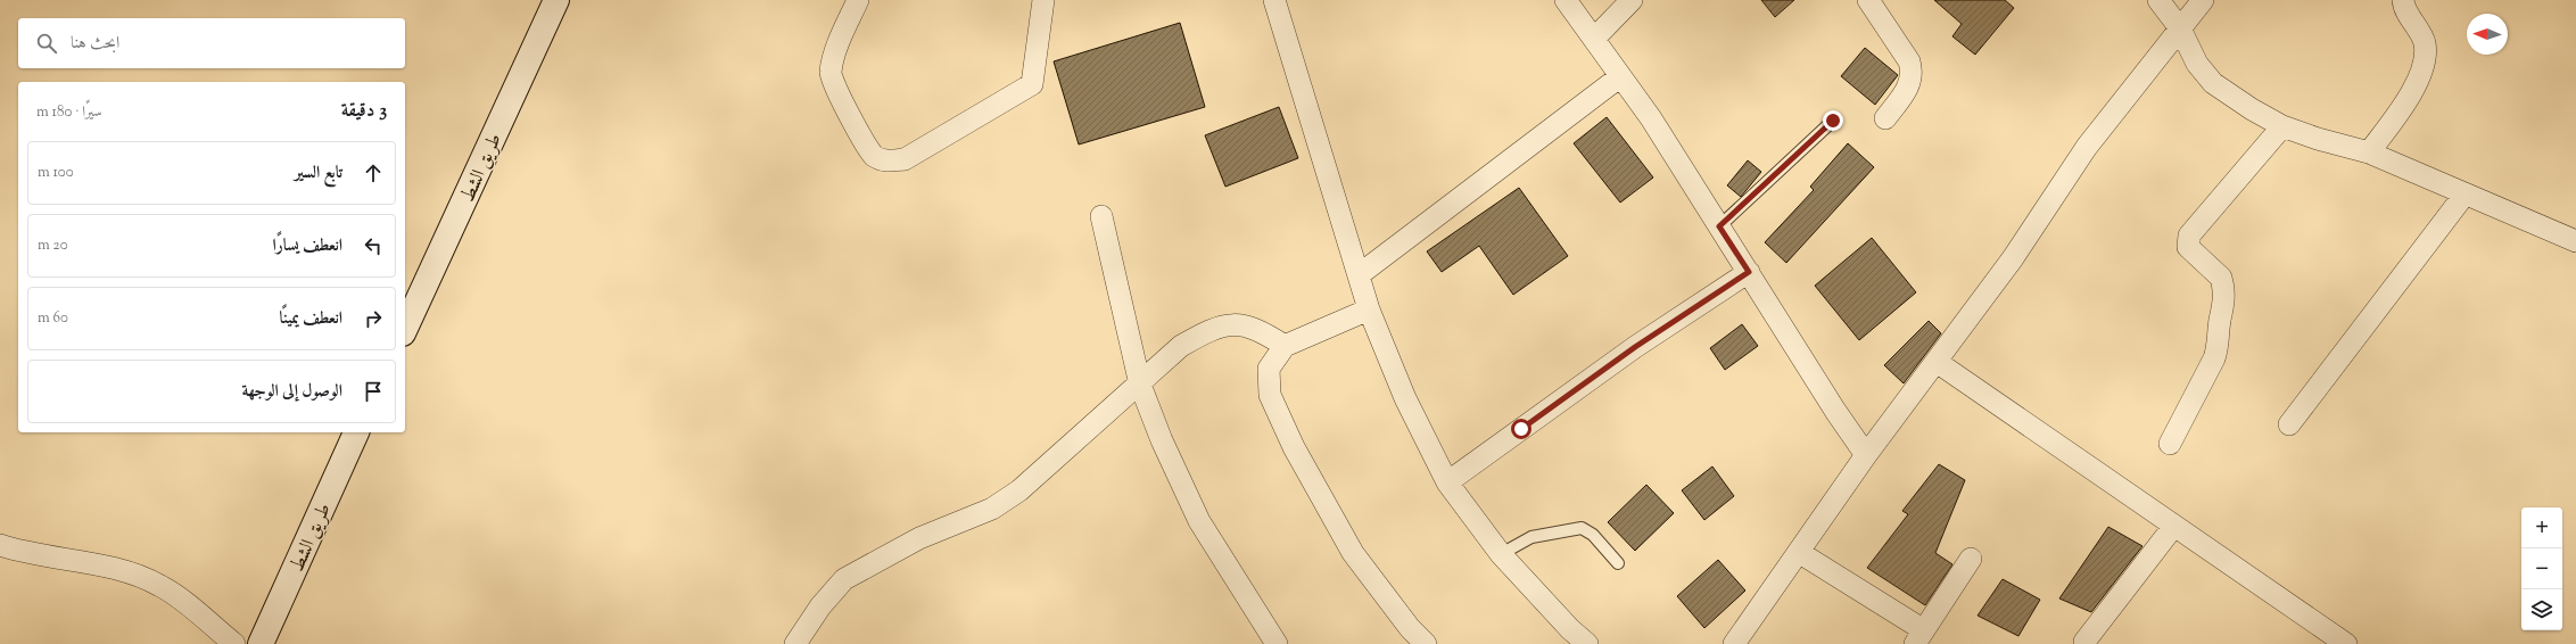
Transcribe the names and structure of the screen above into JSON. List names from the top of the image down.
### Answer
{
  "streets": {
    "main road": ["طريق الشط"]
  },
  "north": "left",
  "page": {
    "search": "ابحث هنا",
    "heading": ["3 دقيقة", "سيرًا · 180 m"],
    "list": [
      ["تابع السير", "100 m"],
      ["انعطف يسارًا", "20 m"],
      ["انعطف يمينًا", "60 m"],
      "الوصول إلى الوجهة"
    ],
    "map_buttons": ["+", "−"]
  }
}
